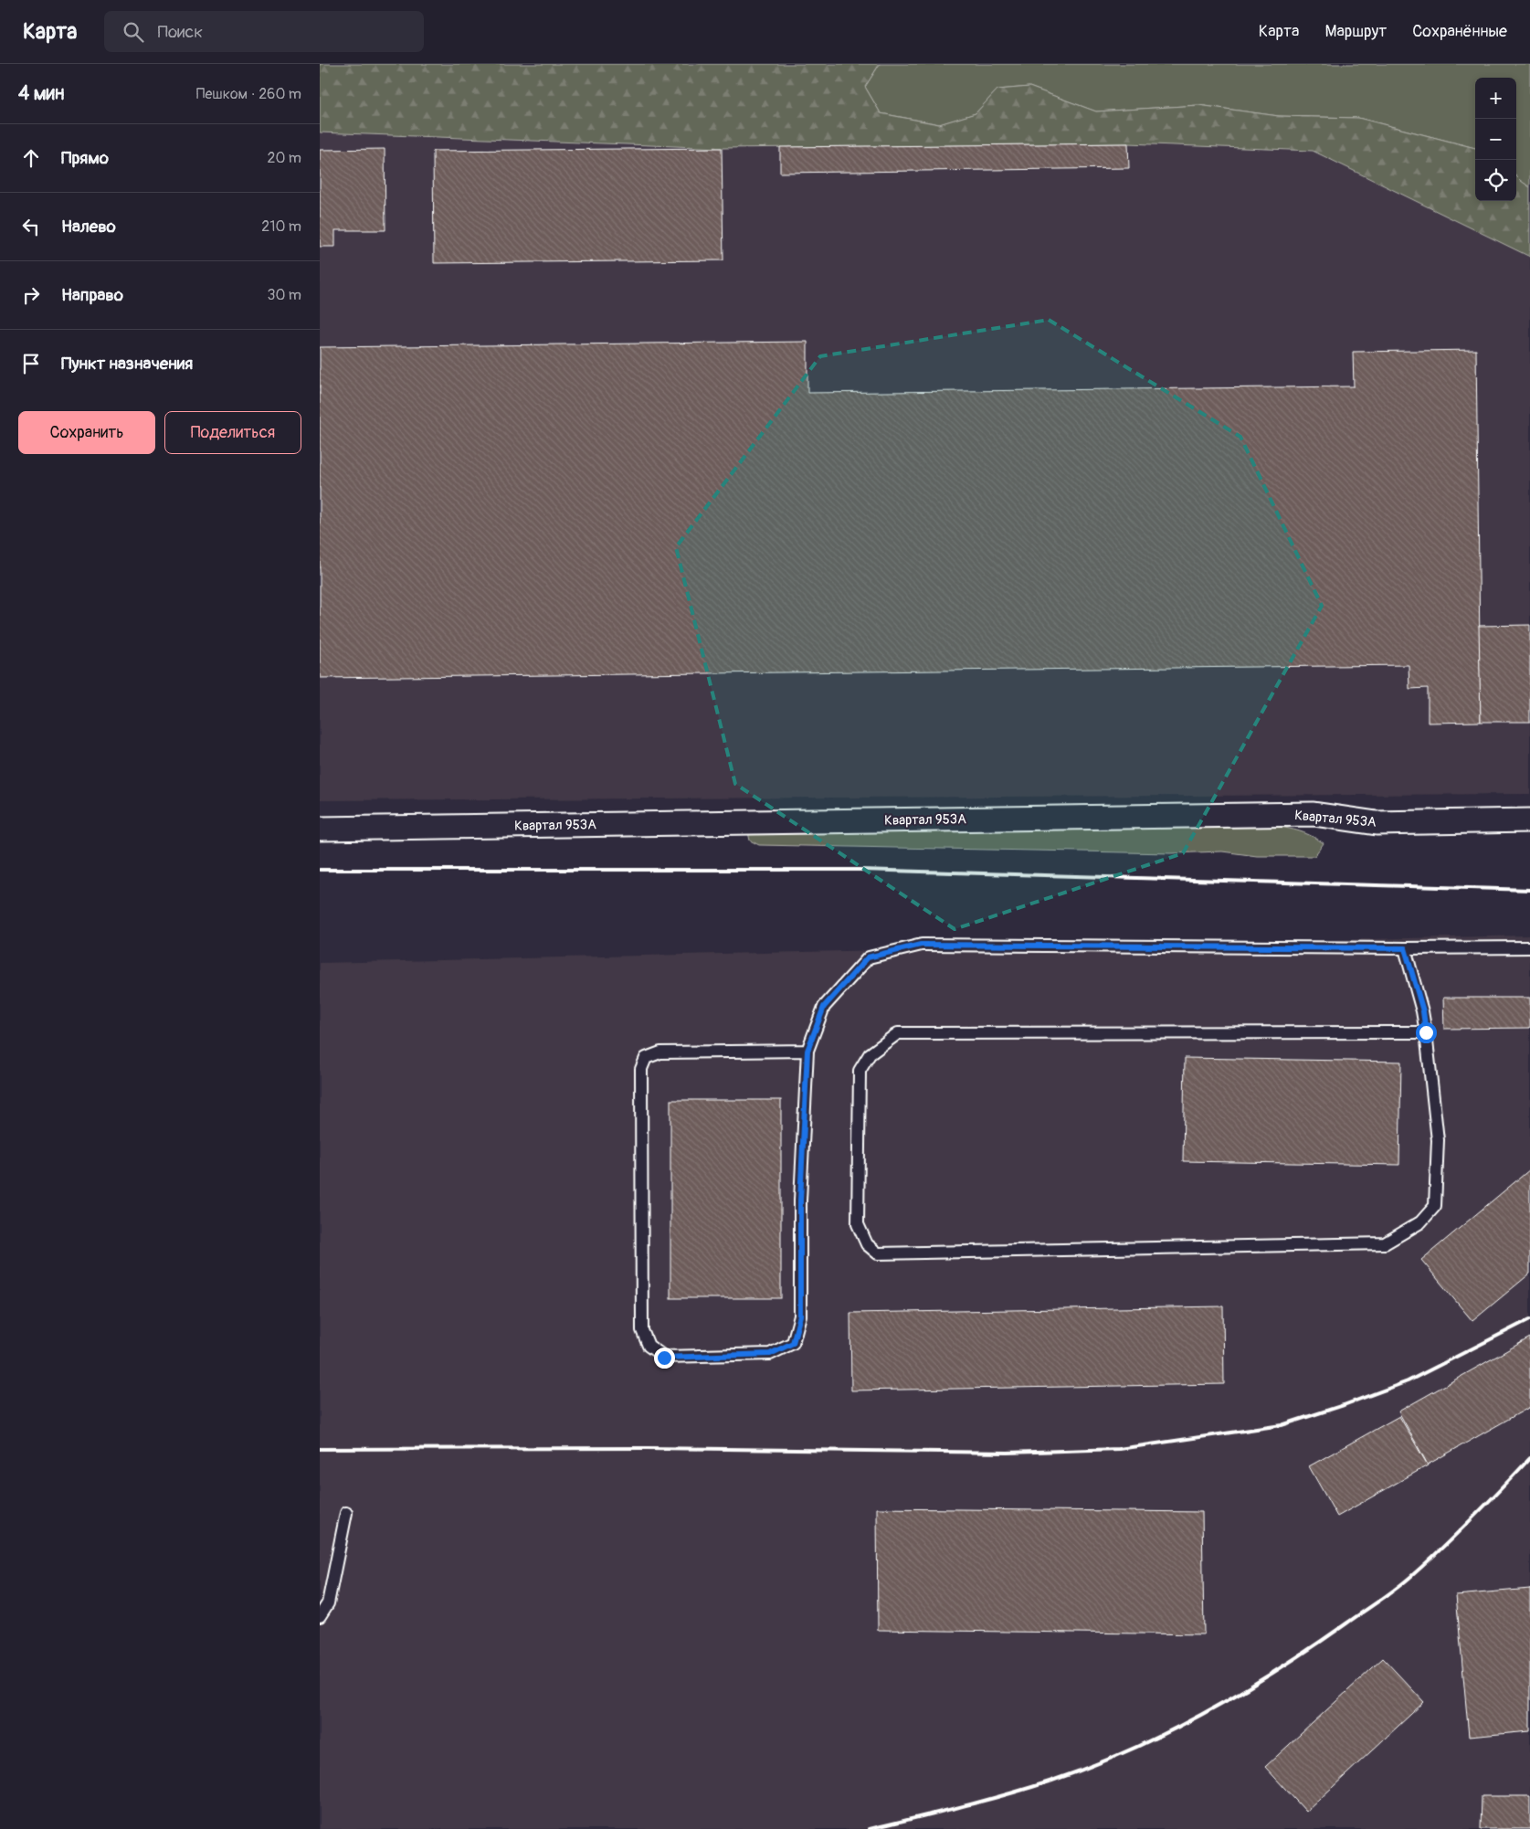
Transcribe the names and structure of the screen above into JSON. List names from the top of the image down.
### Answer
{
  "streets": {
    "street": ["Квартал 953А"]
  },
  "page": {
    "header": "Карта",
    "search": "Поиск",
    "nav": ["Карта", "Маршрут", "Сохранённые"],
    "heading": ["4 мин", "Пешком · 260 m"],
    "map_buttons": ["+", "−"],
    "list": [
      ["Прямо", "20 m"],
      ["Налево", "210 m"],
      ["Направо", "30 m"],
      "Пункт назначения"
    ],
    "buttons": ["Сохранить", "Поделиться"]
  }
}
